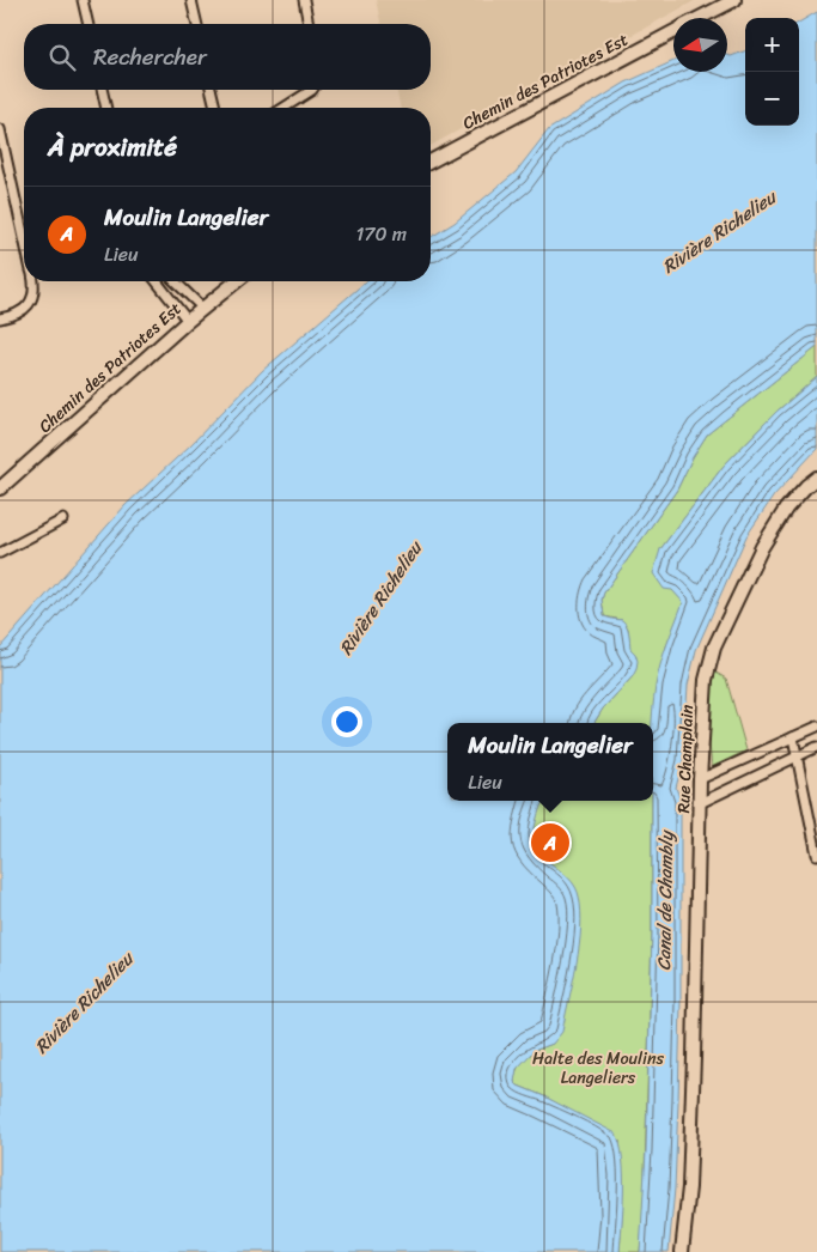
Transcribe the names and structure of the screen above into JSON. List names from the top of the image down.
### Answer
{
  "streets": {
    "street": ["Chemin des Patriotes Est", "Rue Champlain"]
  },
  "water": ["Rivière Richelieu", "Canal de Chambly"],
  "parks": ["Halte des Moulins Langeliers"],
  "north": "left",
  "page": {
    "map_buttons": ["+", "−"],
    "search": "Rechercher",
    "heading": "À proximité",
    "list": [
      {
        "mark": "A",
        "name": "Moulin Langelier",
        "note": "Lieu",
        "value": "170 m"
      }
    ],
    "popup": ["Moulin Langelier", "Lieu"],
    "pins": "A"
  }
}
